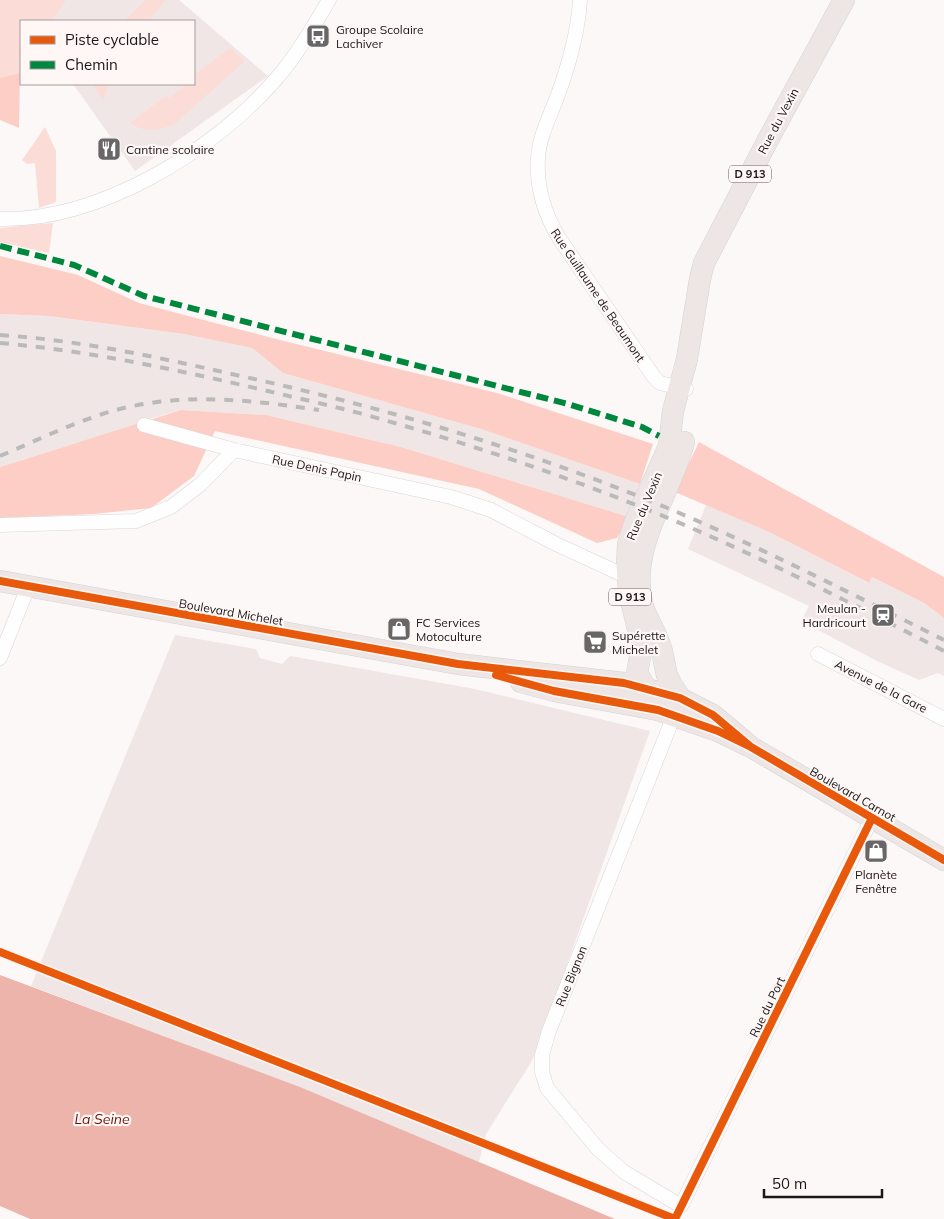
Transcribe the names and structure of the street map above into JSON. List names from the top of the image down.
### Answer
{
  "streets": {
    "main road": [
      "Rue du Vexin",
      "D 913",
      "Boulevard Michelet",
      "Boulevard Carnot"
    ],
    "street": [
      "Rue Guillaume de Beaumont",
      "Rue Denis Papin",
      "Avenue de la Gare",
      "Rue Bignon",
      "Rue du Port"
    ]
  },
  "crossings": [
    ["Rue du Vexin", "Rue Guillaume de Beaumont"],
    ["Rue du Vexin", "Rue Denis Papin"],
    ["Rue du Vexin", "Boulevard Michelet"],
    ["Rue du Vexin", "Boulevard Carnot"],
    ["Rue du Vexin", "Rue Bignon"],
    ["Boulevard Michelet", "Boulevard Carnot"],
    ["Boulevard Michelet", "Rue Bignon"],
    ["Boulevard Carnot", "Rue Bignon"],
    ["Boulevard Carnot", "Rue du Port"],
    ["Rue Bignon", "Rue du Port"]
  ],
  "water": ["La Seine"],
  "places": {
    "bus stop": ["Groupe Scolaire Lachiver"],
    "restaurant": ["Cantine scolaire"],
    "station": ["Meulan - Hardricourt"],
    "shop": ["FC Services Motoculture", "Planète Fenêtre"],
    "supermarket": ["Supérette Michelet"]
  },
  "legend": ["Piste cyclable", "Chemin"],
  "scale_bar": "50 m"
}
